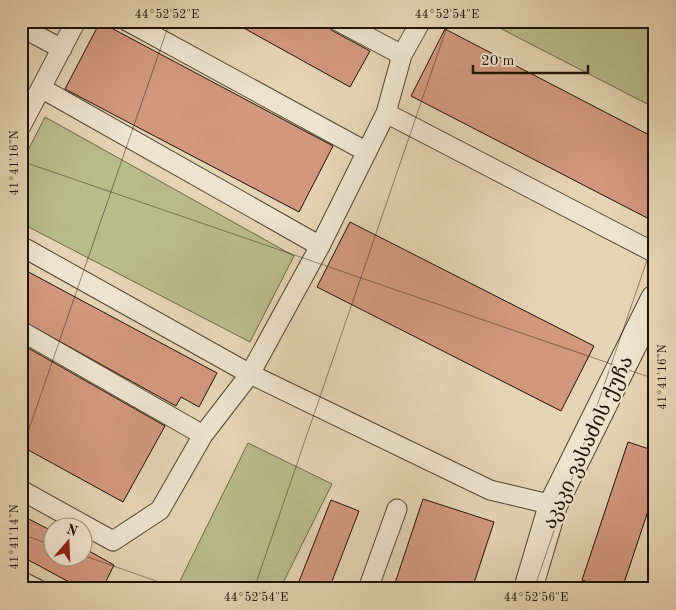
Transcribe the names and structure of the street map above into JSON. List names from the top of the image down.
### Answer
{
  "streets": {
    "street": ["აკაკი ვასაძის ქუჩა"]
  },
  "scale_bar": "20 m",
  "north": "top",
  "coordinates": [
    "44°52'52\"E",
    "44°52'54\"E",
    "41°41'16\"N",
    "41°41'14\"N",
    "44°52'56\"E"
  ]
}
